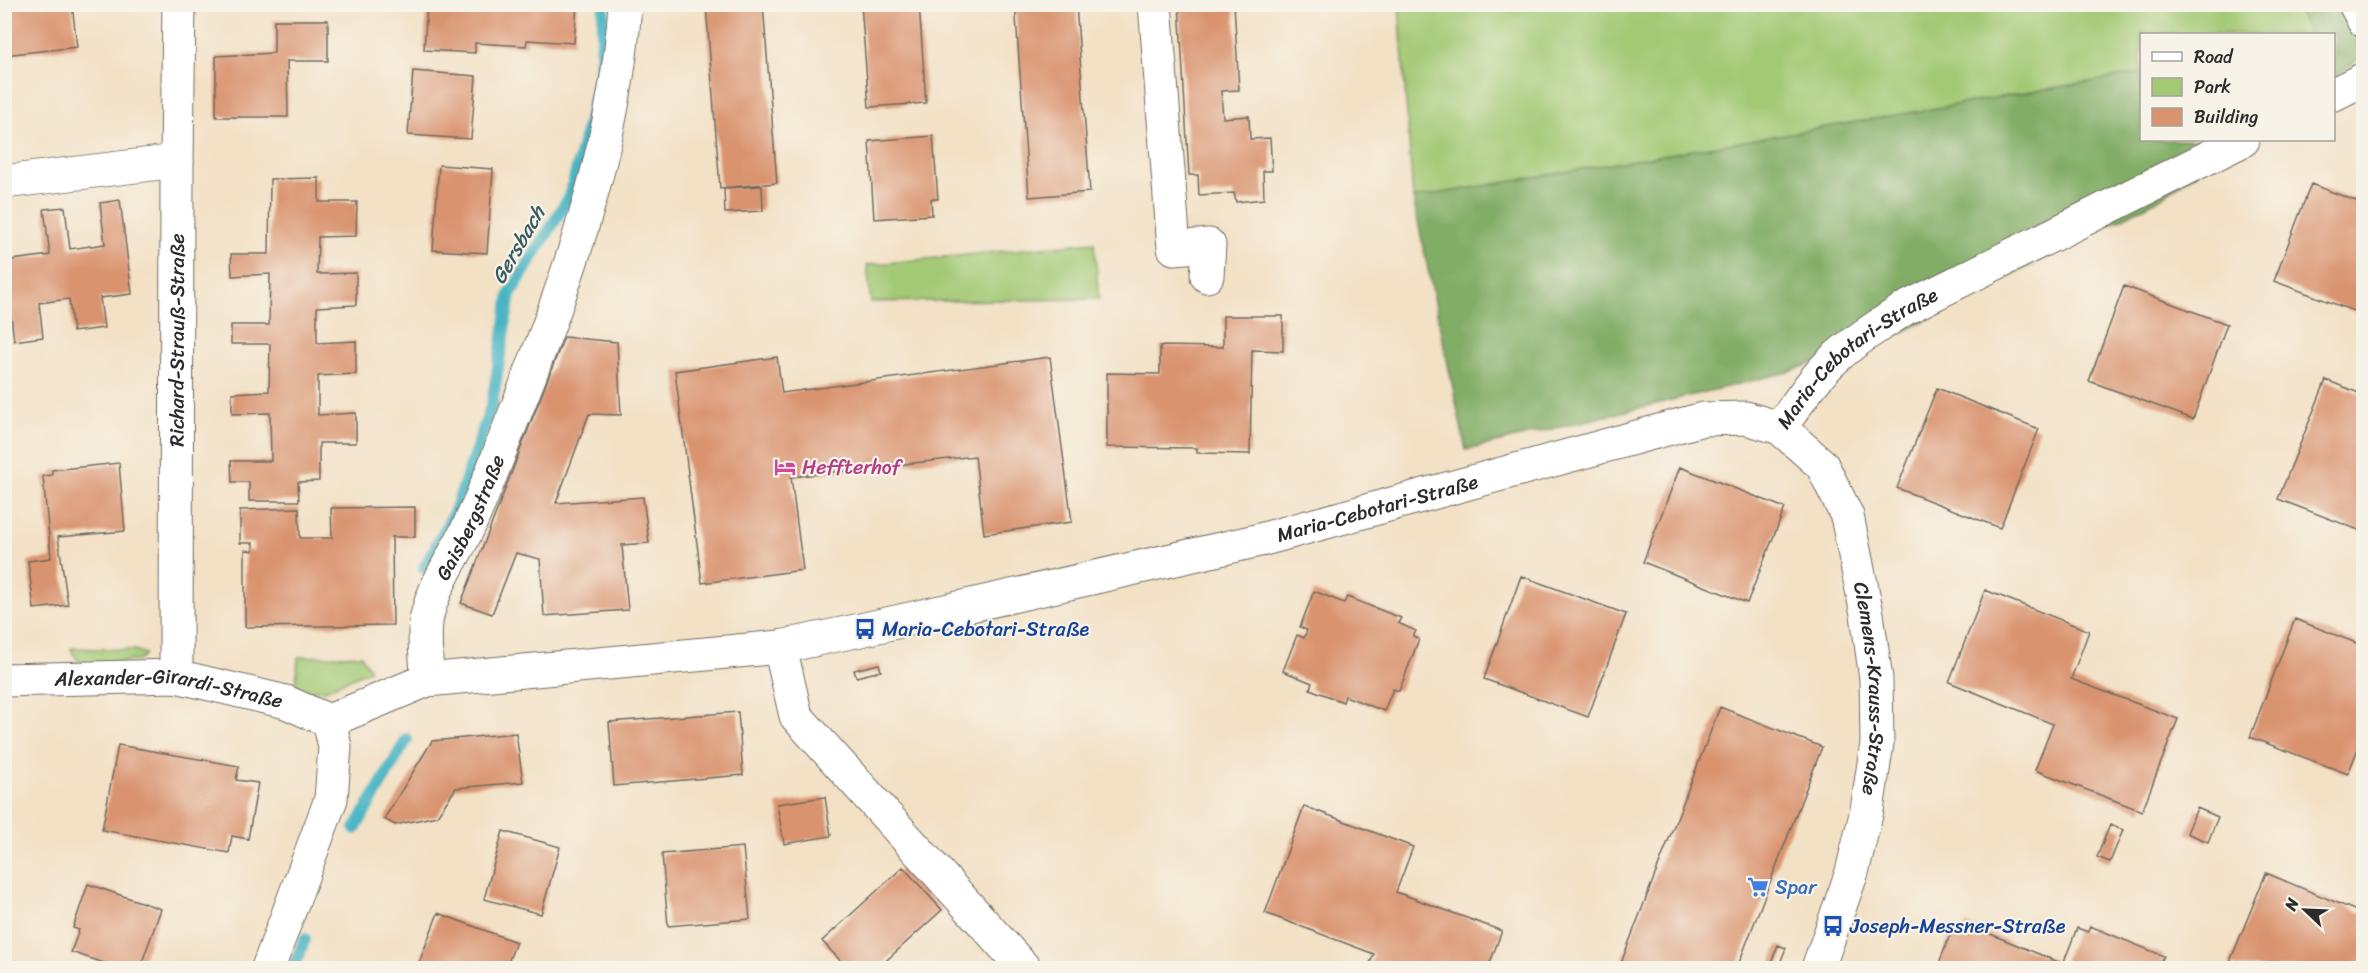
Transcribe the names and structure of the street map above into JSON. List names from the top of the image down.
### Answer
{
  "streets": {
    "street": [
      "Richard-Strauß-Straße",
      "Maria-Cebotari-Straße",
      "Gaisbergstraße",
      "Clemens-Krauss-Straße",
      "Alexander-Girardi-Straße"
    ]
  },
  "crossings": [
    ["Richard-Strauß-Straße", "Alexander-Girardi-Straße"],
    ["Maria-Cebotari-Straße", "Gaisbergstraße"],
    ["Maria-Cebotari-Straße", "Clemens-Krauss-Straße"]
  ],
  "water": ["Gersbach"],
  "places": {
    "hotel": ["Heffterhof"],
    "bus stop": ["Maria-Cebotari-Straße", "Joseph-Messner-Straße"],
    "supermarket": ["Spar"]
  },
  "legend": ["Road", "Park", "Building"],
  "north": "top left"
}
